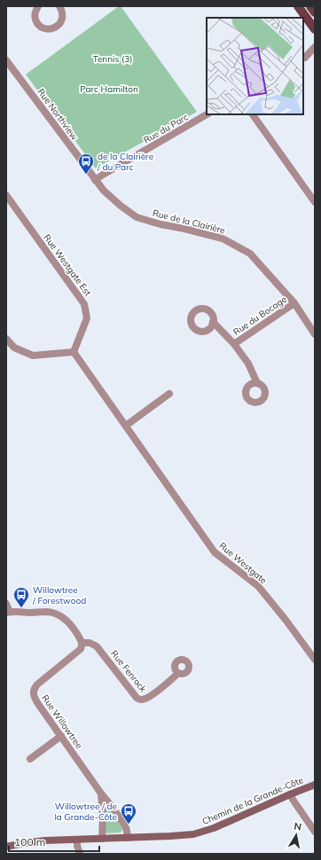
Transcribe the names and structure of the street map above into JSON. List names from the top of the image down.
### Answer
{
  "streets": {
    "main road": ["Chemin de la Grande-Côte"],
    "street": [
      "Rue Northview",
      "Rue du Parc",
      "Rue de la Clairière",
      "Rue Westgate Est",
      "Rue du Bocage",
      "Rue Westgate",
      "Rue Fenrock",
      "Rue Willowtree"
    ]
  },
  "crossings": [
    ["Rue Northview", "Rue du Parc"],
    ["Rue Northview", "Rue de la Clairière"],
    ["Rue du Parc", "Rue de la Clairière"],
    ["Rue de la Clairière", "Rue du Bocage"],
    ["Rue Westgate Est", "Rue Westgate"],
    ["Rue Fenrock", "Rue Willowtree"],
    ["Rue Willowtree", "Chemin de la Grande-Côte"]
  ],
  "parks": ["Tennis (3)", "Parc Hamilton"],
  "places": {
    "bus stop": ["de la Clairière / du Parc", "Willowtree / Forestwood", "Willowtree / de la Grande-Côte"]
  },
  "scale_bar": "100 m",
  "north": "top"
}
